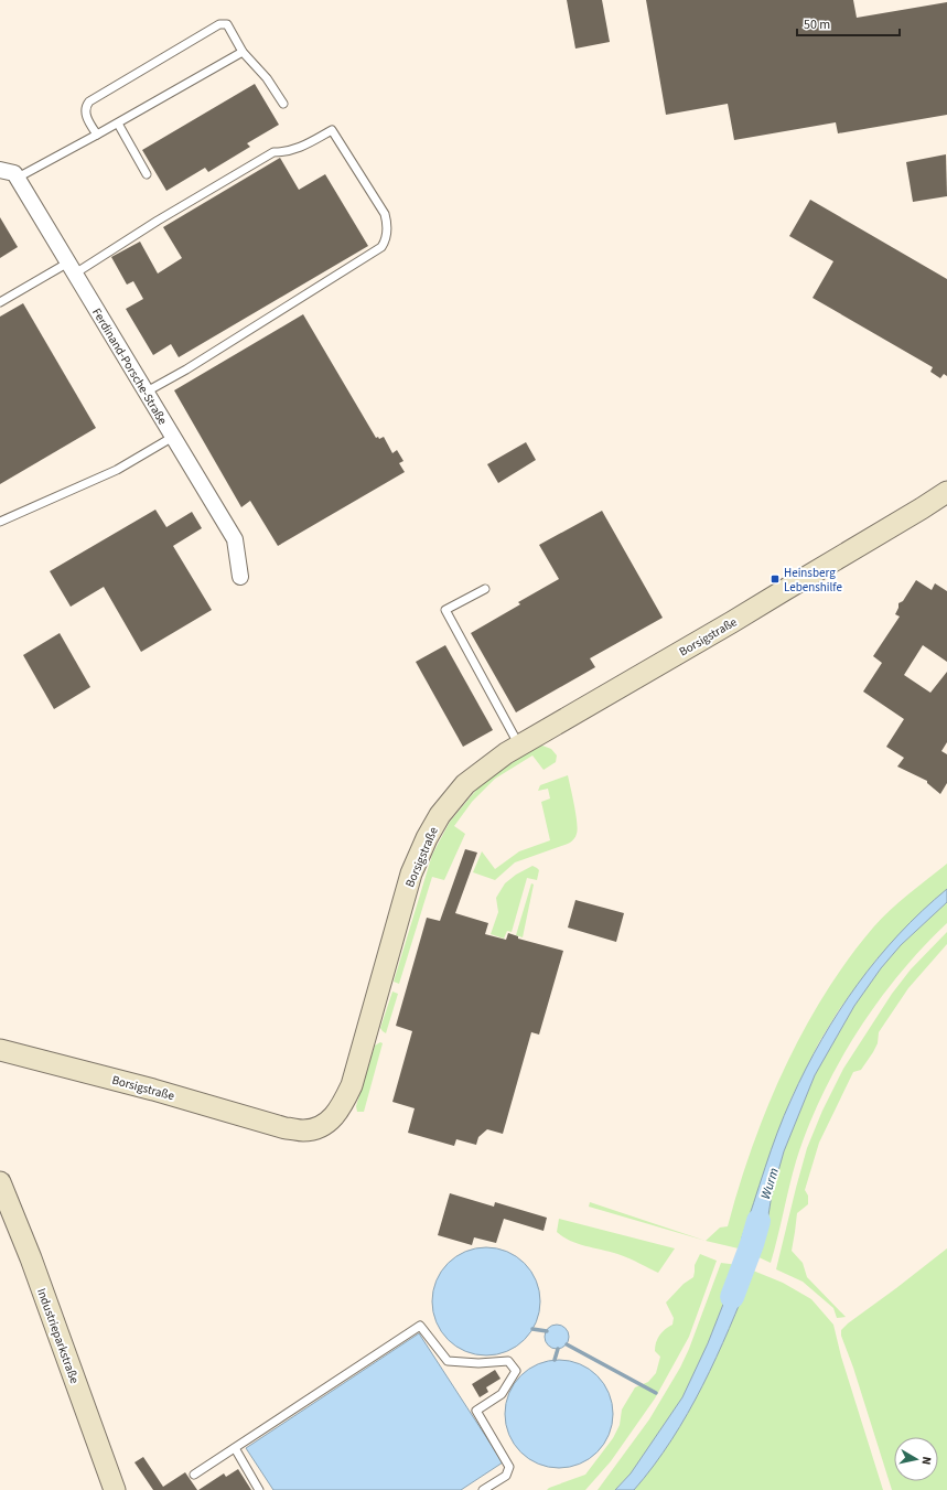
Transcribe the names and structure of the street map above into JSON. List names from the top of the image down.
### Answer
{
  "streets": {
    "street": ["Ferdinand-Porsche-Straße", "Borsigstraße", "Industrieparkstraße"]
  },
  "water": ["Wurm"],
  "places": {
    "transit": ["Heinsberg Lebenshilfe"]
  },
  "scale_bar": "50 m",
  "north": "right"
}
